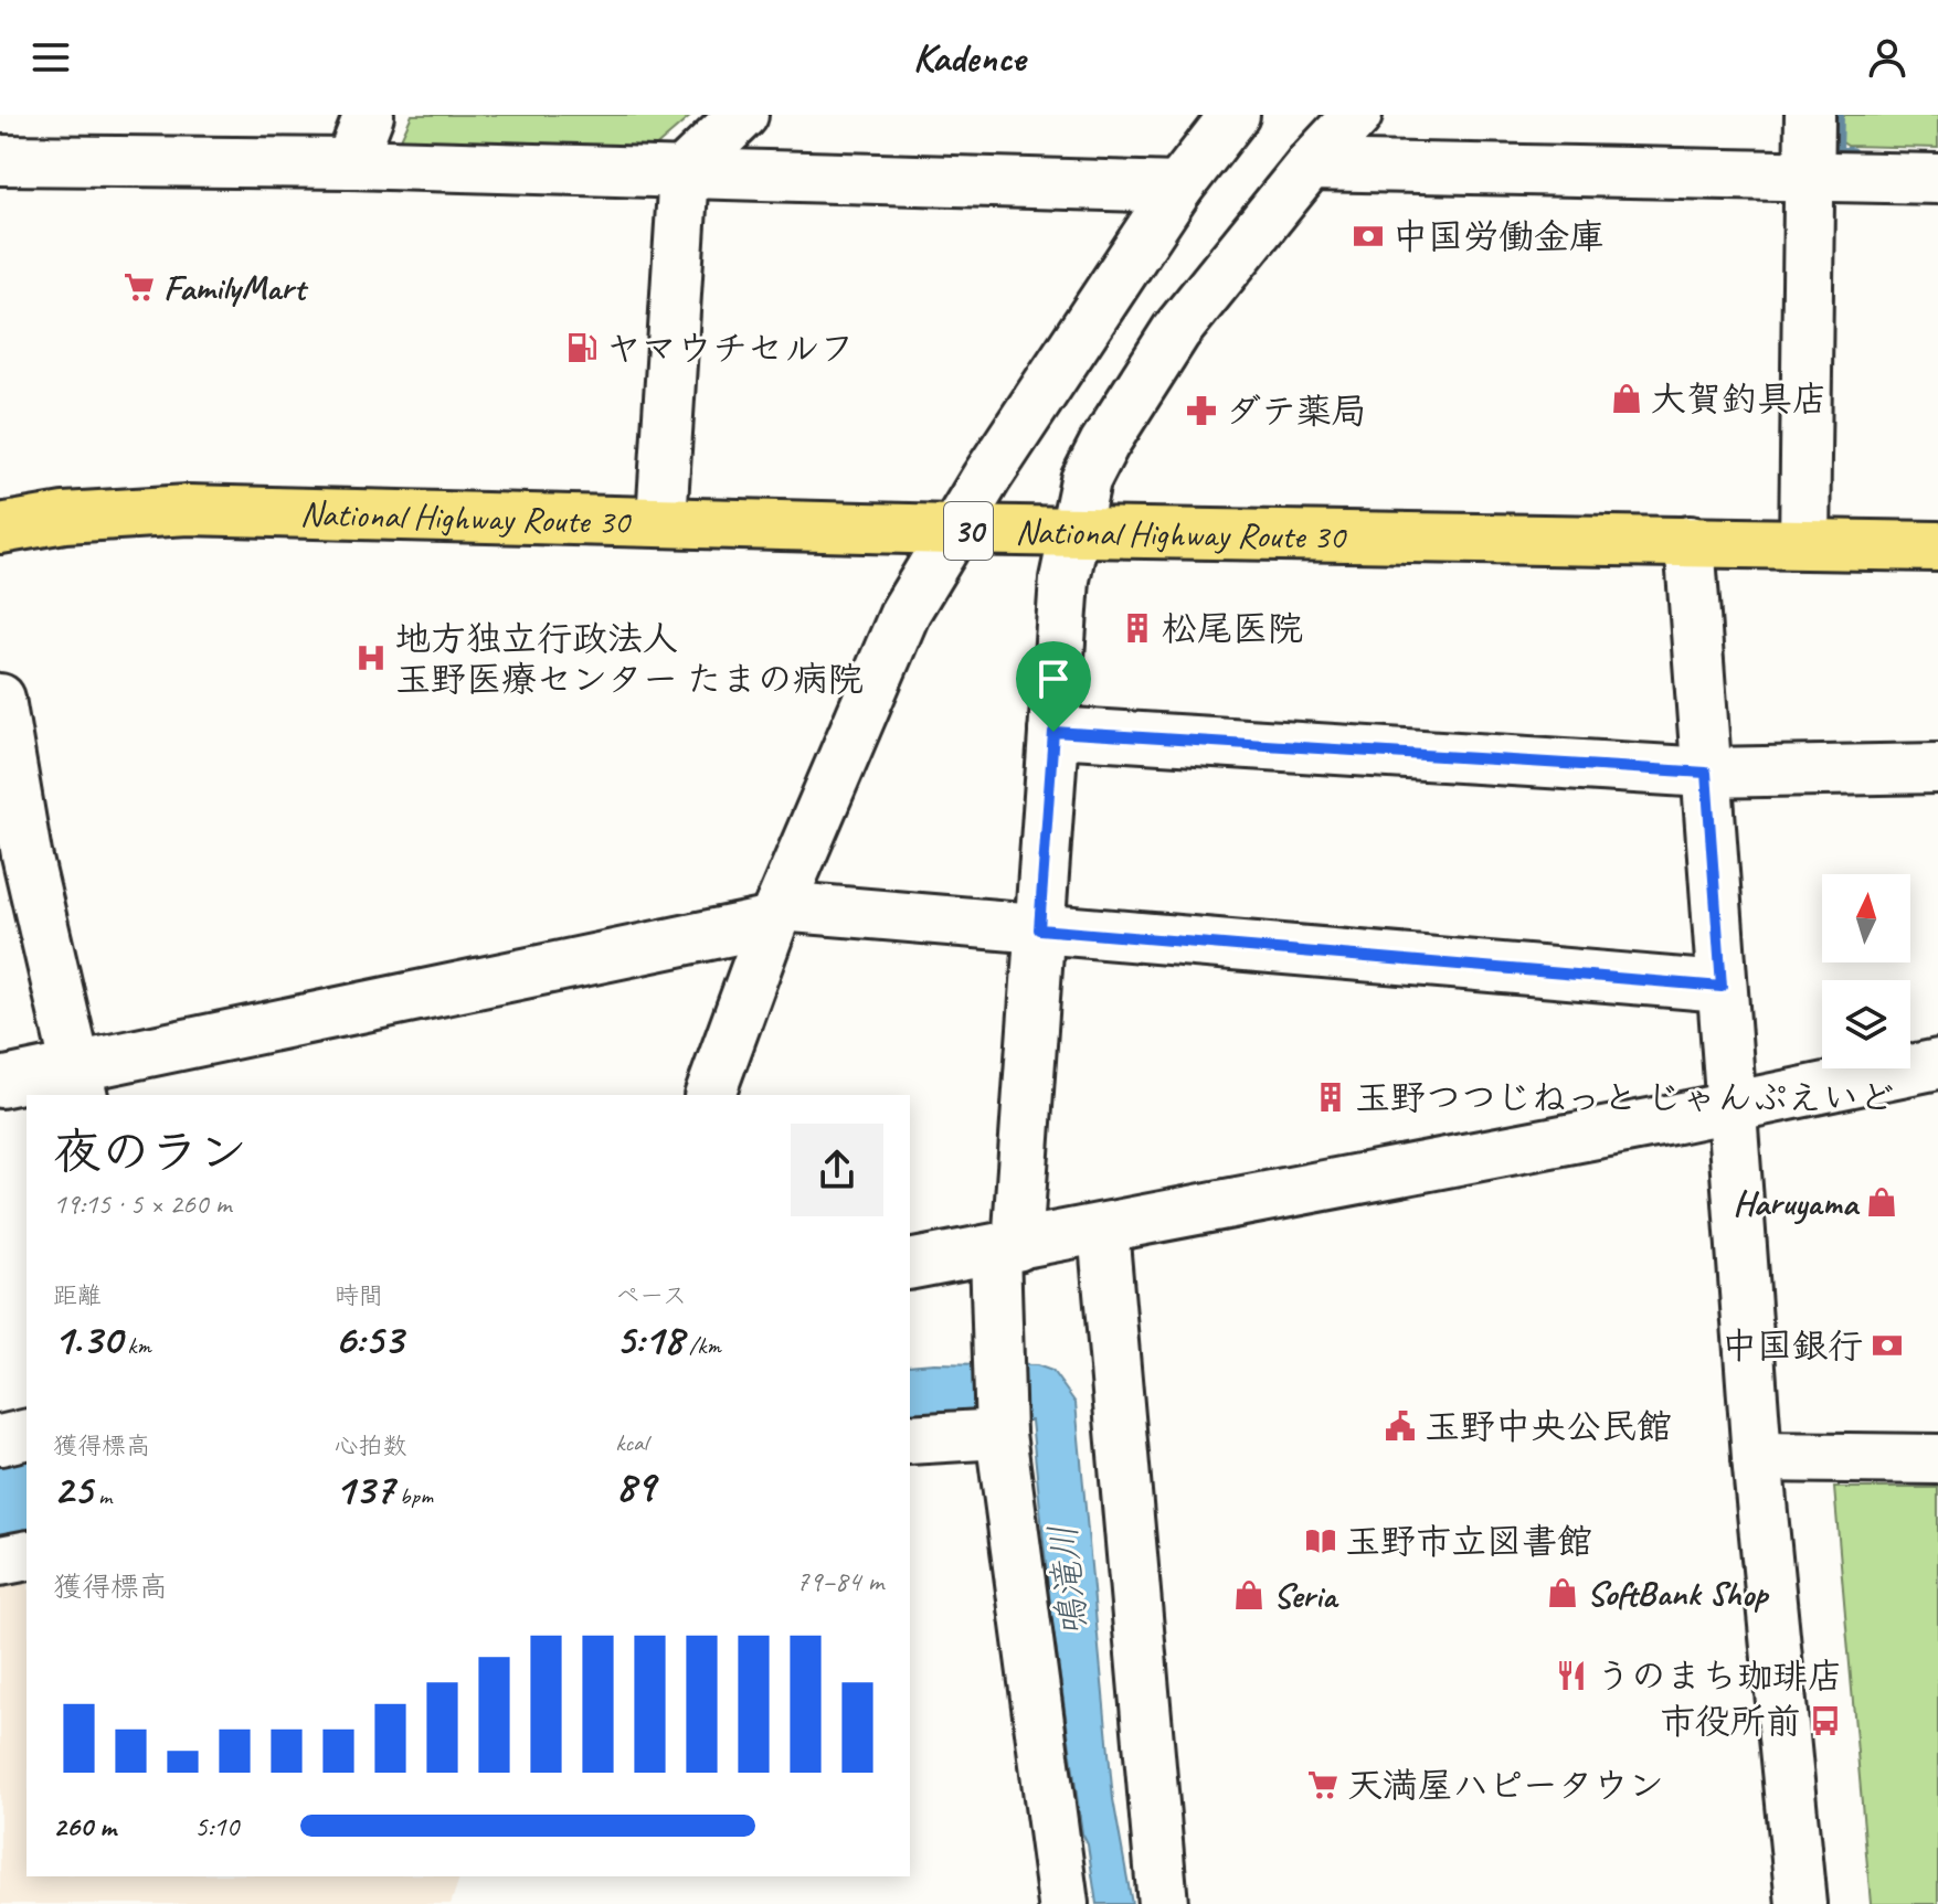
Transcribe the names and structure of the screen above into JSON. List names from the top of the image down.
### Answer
{
  "streets": {
    "highway": ["National Highway Route 30", "30"]
  },
  "water": ["鳴滝川"],
  "places": {
    "bank": ["中国労働金庫", "中国銀行"],
    "supermarket": ["FamilyMart", "天満屋ハピータウン"],
    "fuel station": ["ヤマウチセルフ"],
    "shop": [
      "大賀釣具店",
      "Haruyama",
      "SoftBank Shop",
      "Seria"
    ],
    "pharmacy": ["ダテ薬局"],
    "building": ["松尾医院", "玉野つつじねっと じゃんぷえいど"],
    "hospital": ["地方独立行政法人 玉野医療センター たまの病院"],
    "public building": ["玉野中央公民館"],
    "library": ["玉野市立図書館"],
    "restaurant": ["うのまち珈琲店"],
    "bus stop": ["市役所前"]
  },
  "north": "top",
  "page": {
    "header": "Kadence",
    "heading": ["夜のラン", "19:15 · 5 × 260 m"],
    "stats": [
      ["距離", "1.30 km"],
      ["時間", "6:53"],
      ["ペース", "5:18 /km"],
      ["獲得標高", "25 m"],
      ["心拍数", "137 bpm"],
      ["kcal", "89"]
    ],
    "chart": ["獲得標高", "79–84 m"],
    "list": [
      {
        "name": "260 m",
        "note": "5:10"
      }
    ]
  }
}
